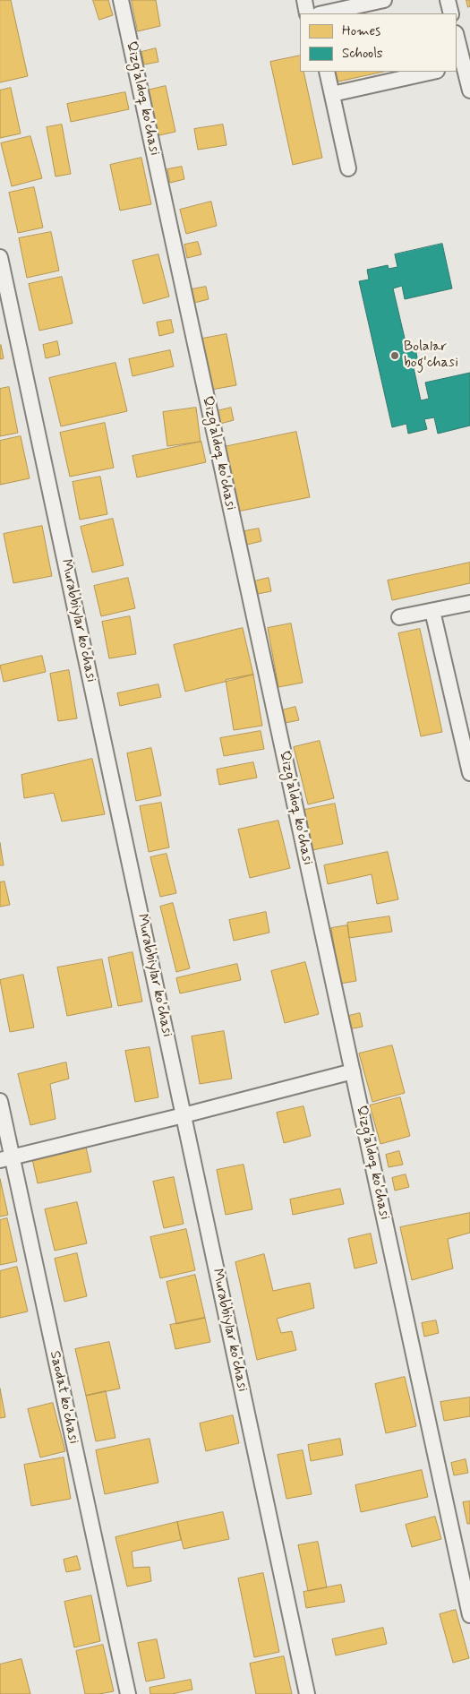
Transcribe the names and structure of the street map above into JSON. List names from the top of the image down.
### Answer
{
  "streets": {
    "street": ["Qizg'aldoq ko'chasi", "Murabbiylar ko'chasi", "Saodat ko'chasi"]
  },
  "places": ["Bolalar bog'chasi"],
  "legend": ["Homes", "Schools"]
}
